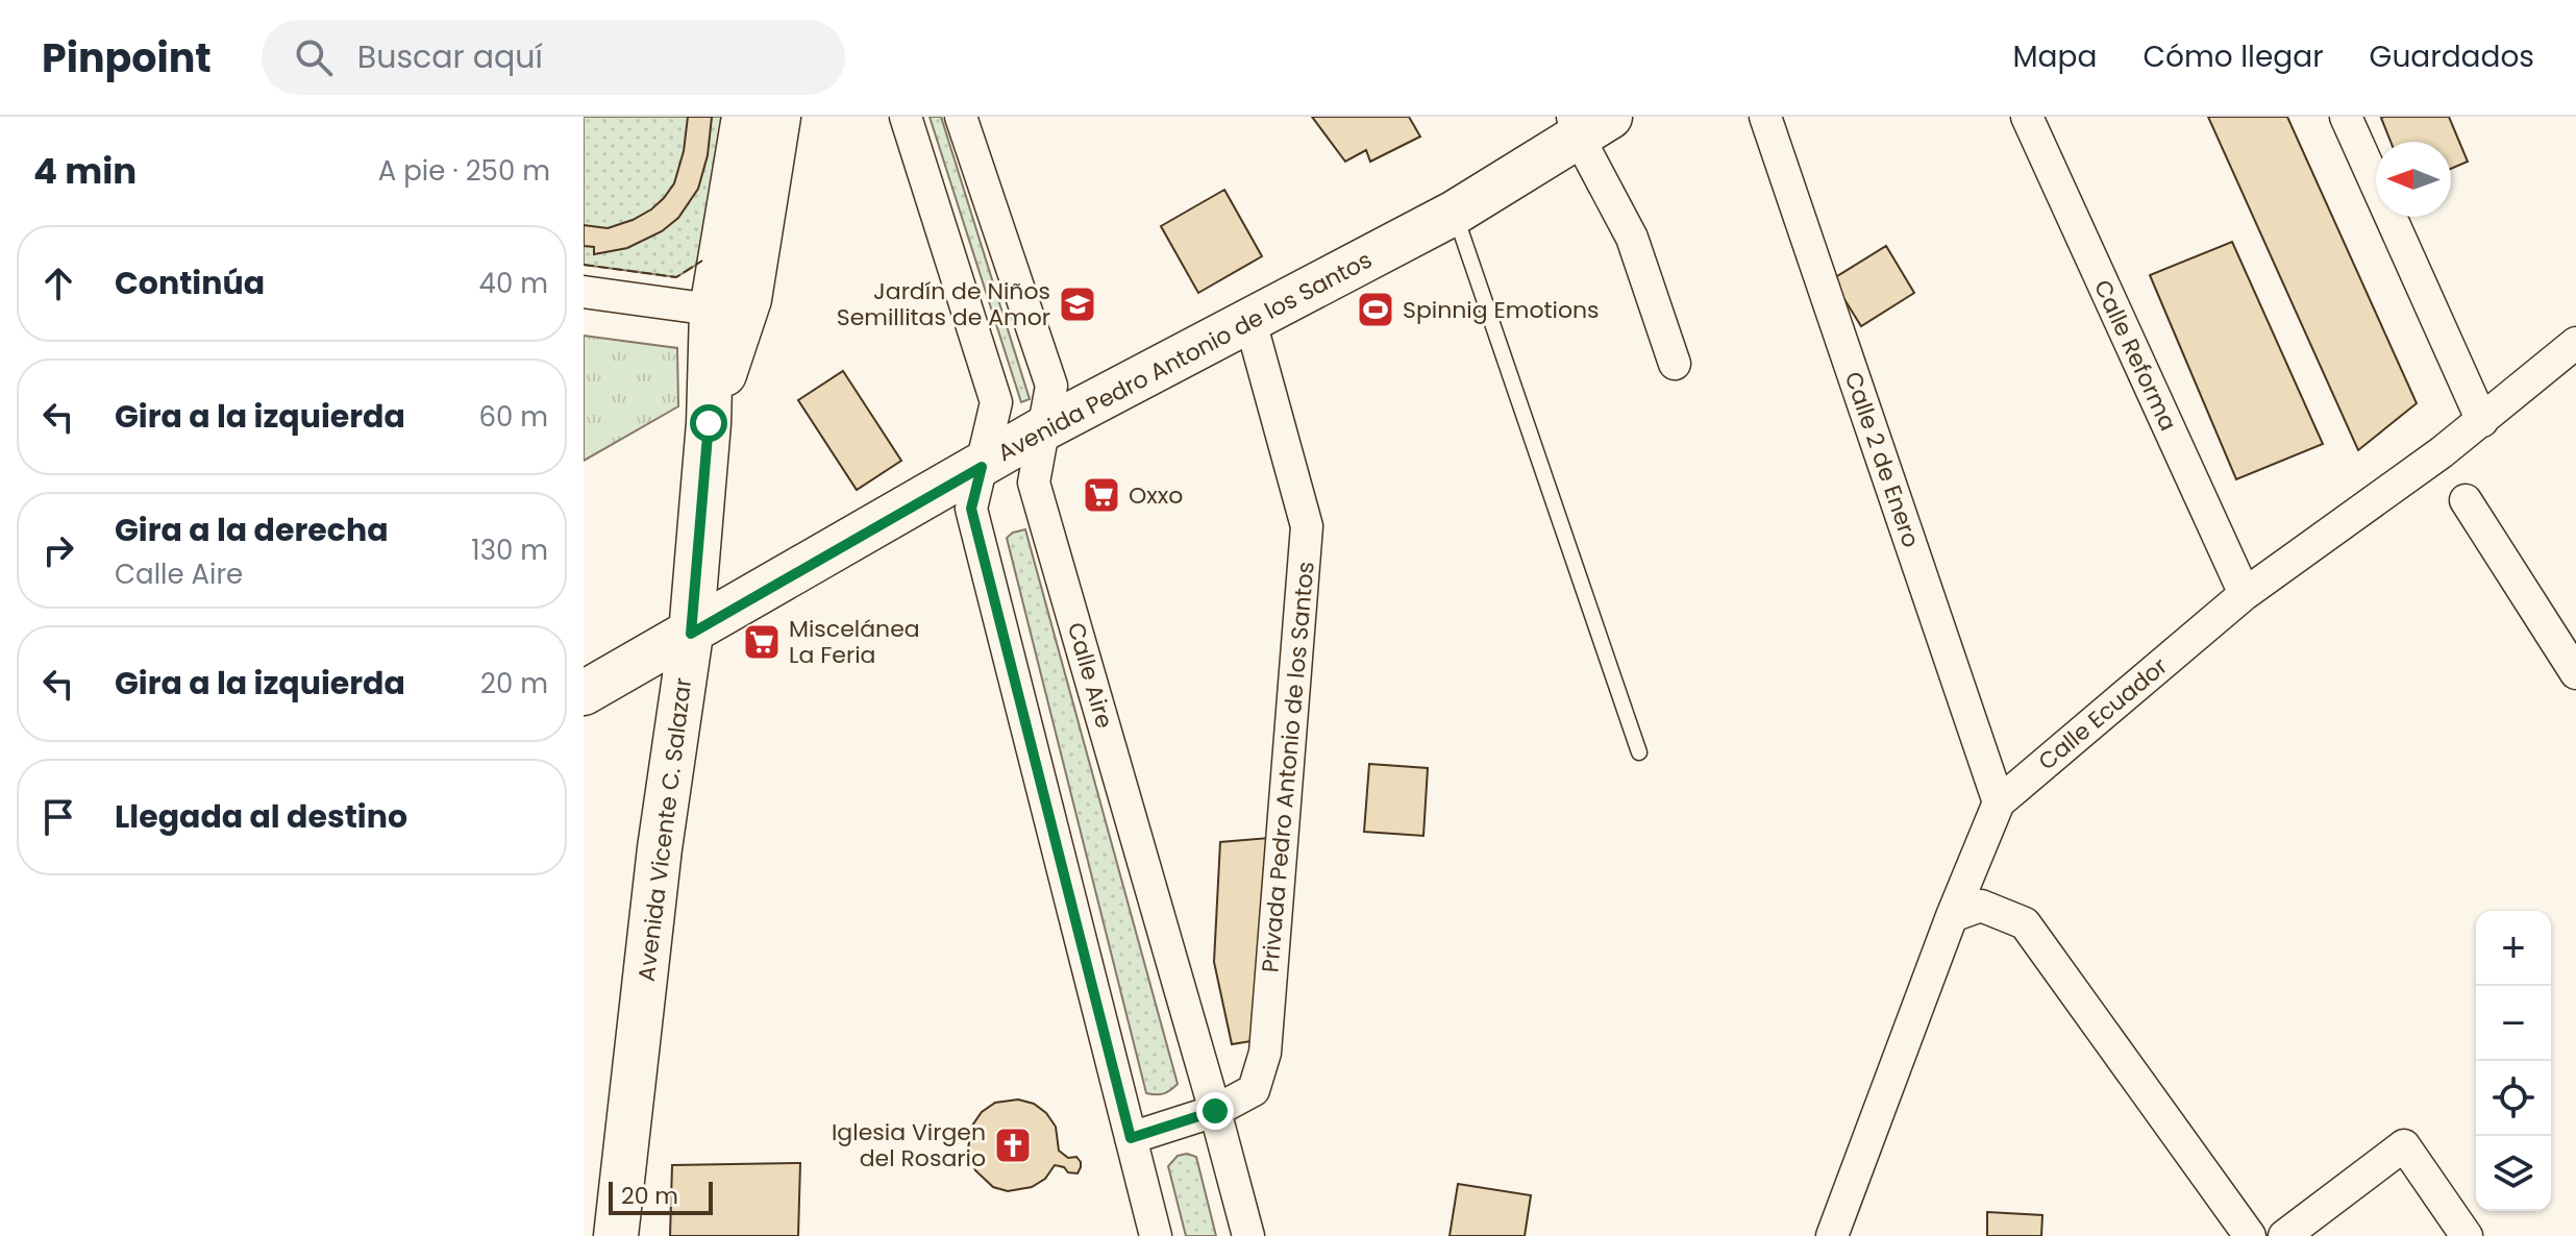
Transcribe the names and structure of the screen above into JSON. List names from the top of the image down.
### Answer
{
  "streets": {
    "main road": ["Avenida Pedro Antonio de los Santos", "Avenida Vicente C. Salazar"],
    "street": [
      "Calle Reforma",
      "Calle 2 de Enero",
      "Calle Aire",
      "Calle Ecuador",
      "Privada Pedro Antonio de los Santos"
    ]
  },
  "crossings": [
    ["Calle Reforma", "Calle Ecuador"],
    ["Avenida Pedro Antonio de los Santos", "Calle Aire"],
    ["Avenida Pedro Antonio de los Santos", "Privada Pedro Antonio de los Santos"],
    ["Avenida Pedro Antonio de los Santos", "Avenida Vicente C. Salazar"],
    ["Calle 2 de Enero", "Calle Ecuador"],
    ["Calle Aire", "Privada Pedro Antonio de los Santos"]
  ],
  "places": {
    "school or university": ["Jardín de Niños Semillitas de Amor"],
    "sports": ["Spinnig Emotions"],
    "supermarket": ["Oxxo", "Miscelánea La Feria"],
    "church": ["Iglesia Virgen del Rosario"]
  },
  "scale_bar": "20 m",
  "north": "left",
  "page": {
    "header": "Pinpoint",
    "search": "Buscar aquí",
    "nav": ["Mapa", "Cómo llegar", "Guardados"],
    "heading": ["4 min", "A pie · 250 m"],
    "list": [
      ["Continúa", "40 m"],
      ["Gira a la izquierda", "60 m"],
      ["Gira a la derecha", "Calle Aire", "130 m"],
      ["Gira a la izquierda", "20 m"],
      "Llegada al destino"
    ],
    "map_buttons": ["+", "−"],
    "scale": "20 m"
  }
}
